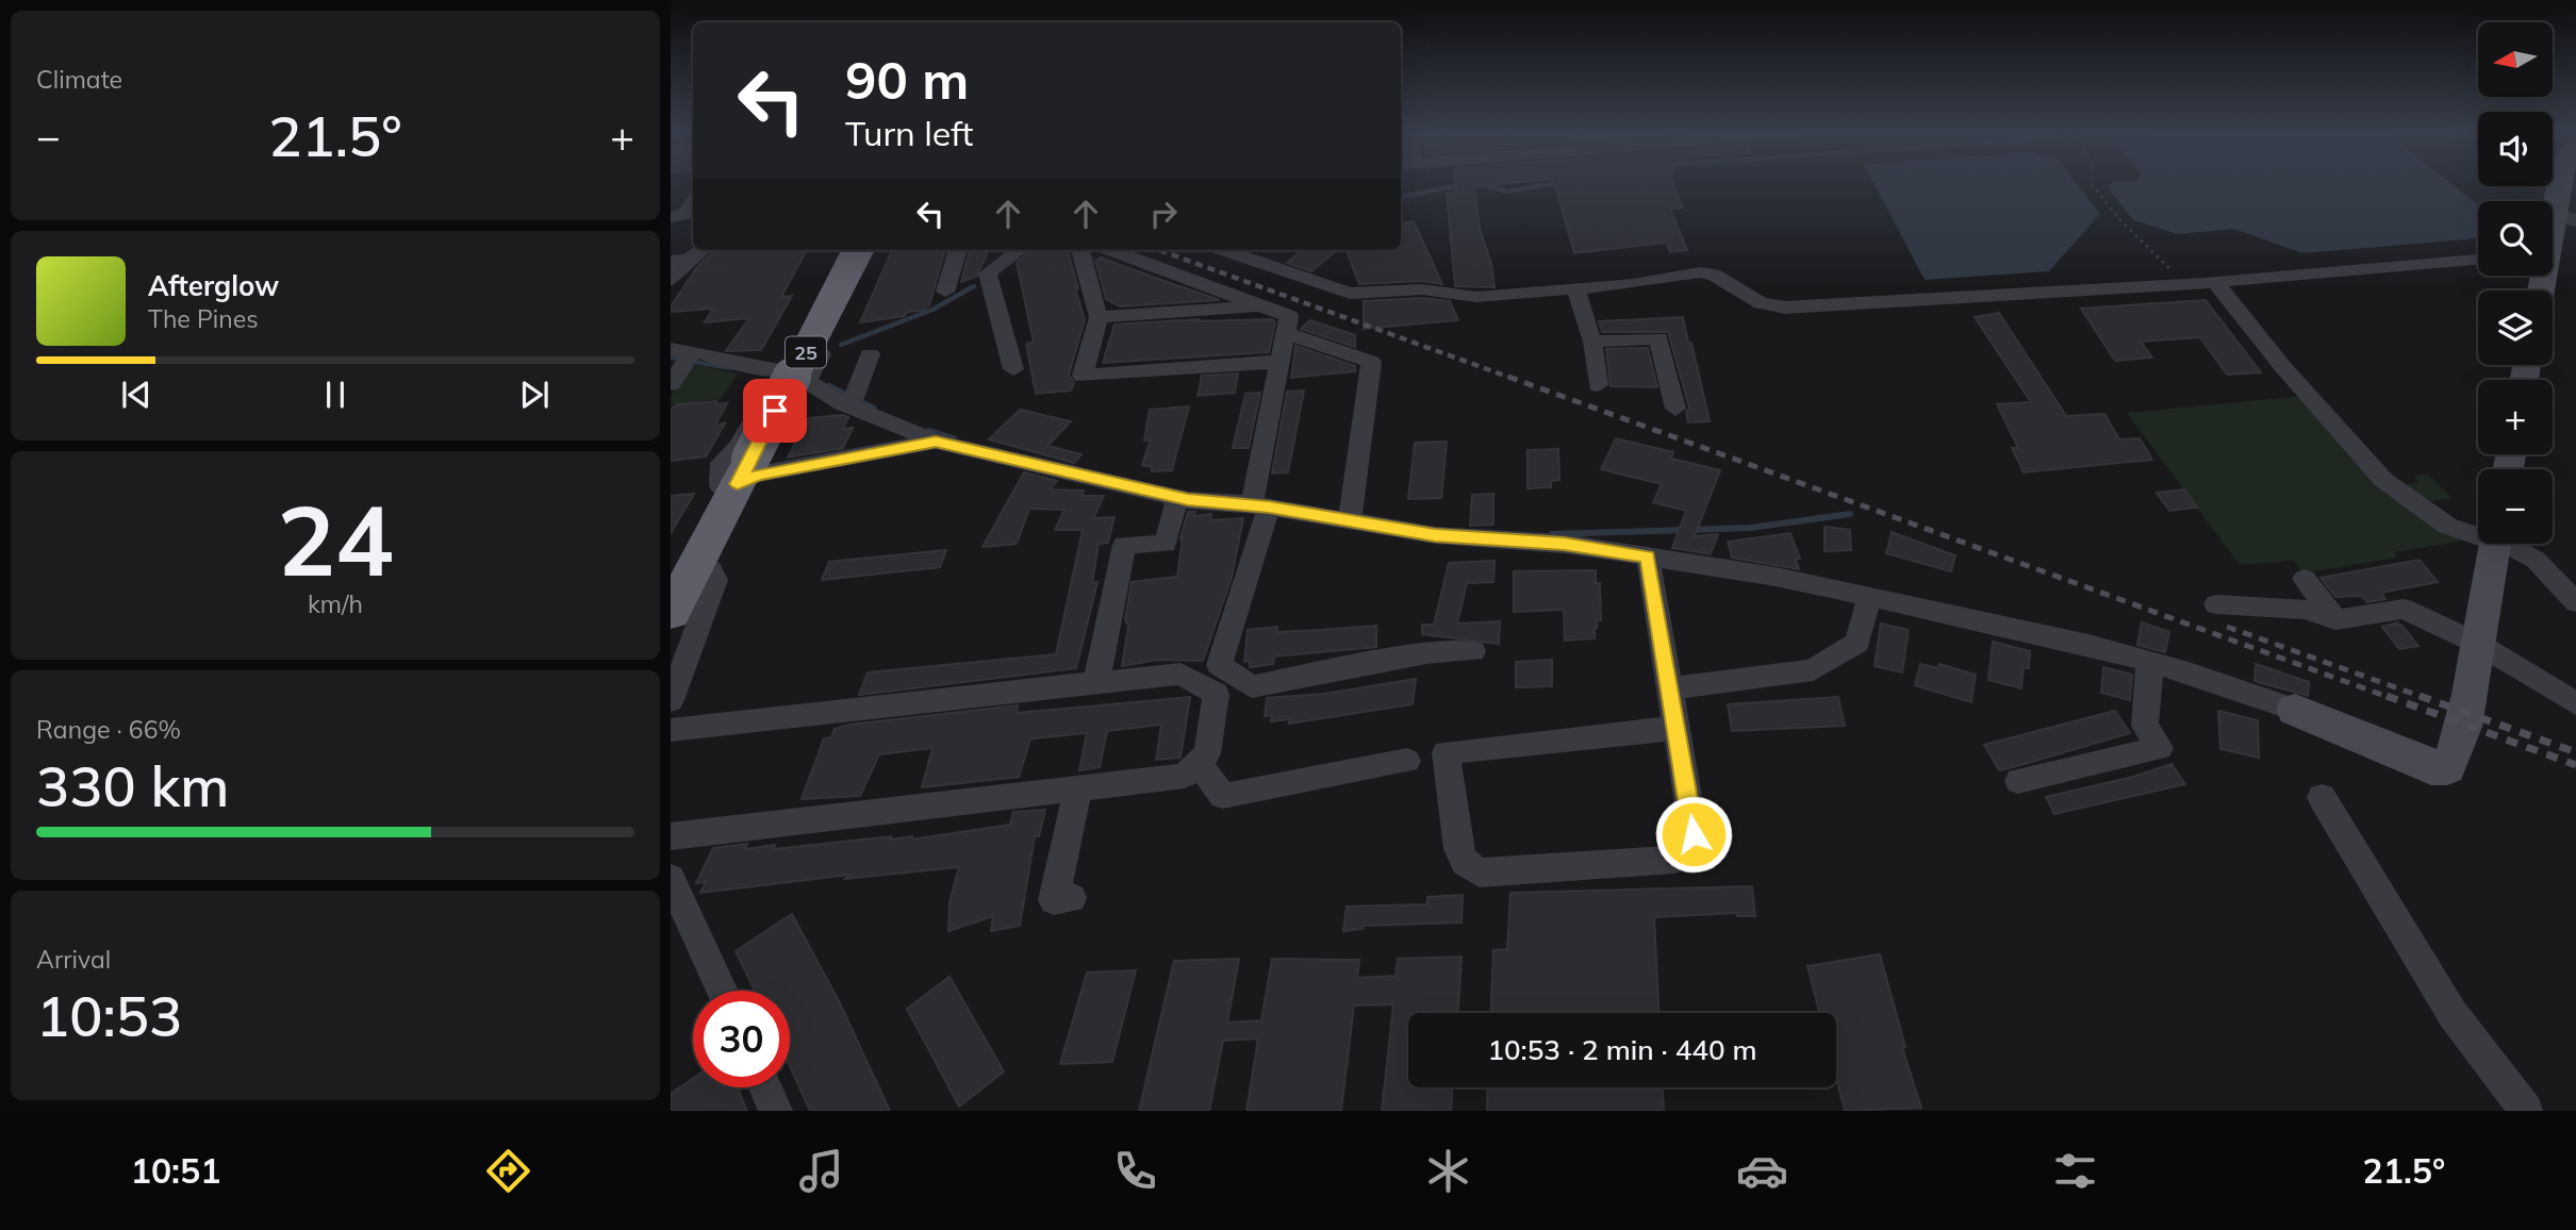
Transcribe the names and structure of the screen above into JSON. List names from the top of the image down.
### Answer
{
  "streets": {
    "highway": ["25"]
  },
  "north": "left",
  "page": {
    "tile": [
      "Climate",
      ["24", "km/h"],
      ["Range · 66%", "330 km"],
      ["Arrival", "10:53"]
    ],
    "map_buttons": ["+", "−"],
    "turn": ["90 m", "Turn left"],
    "heat": ["−", "21.5°", "+"],
    "song": ["Afterglow", "The Pines"],
    "limit": "30",
    "trip": "10:53 · 2 min · 440 m",
    "tabs": ["10:51", "21.5°"]
  }
}
